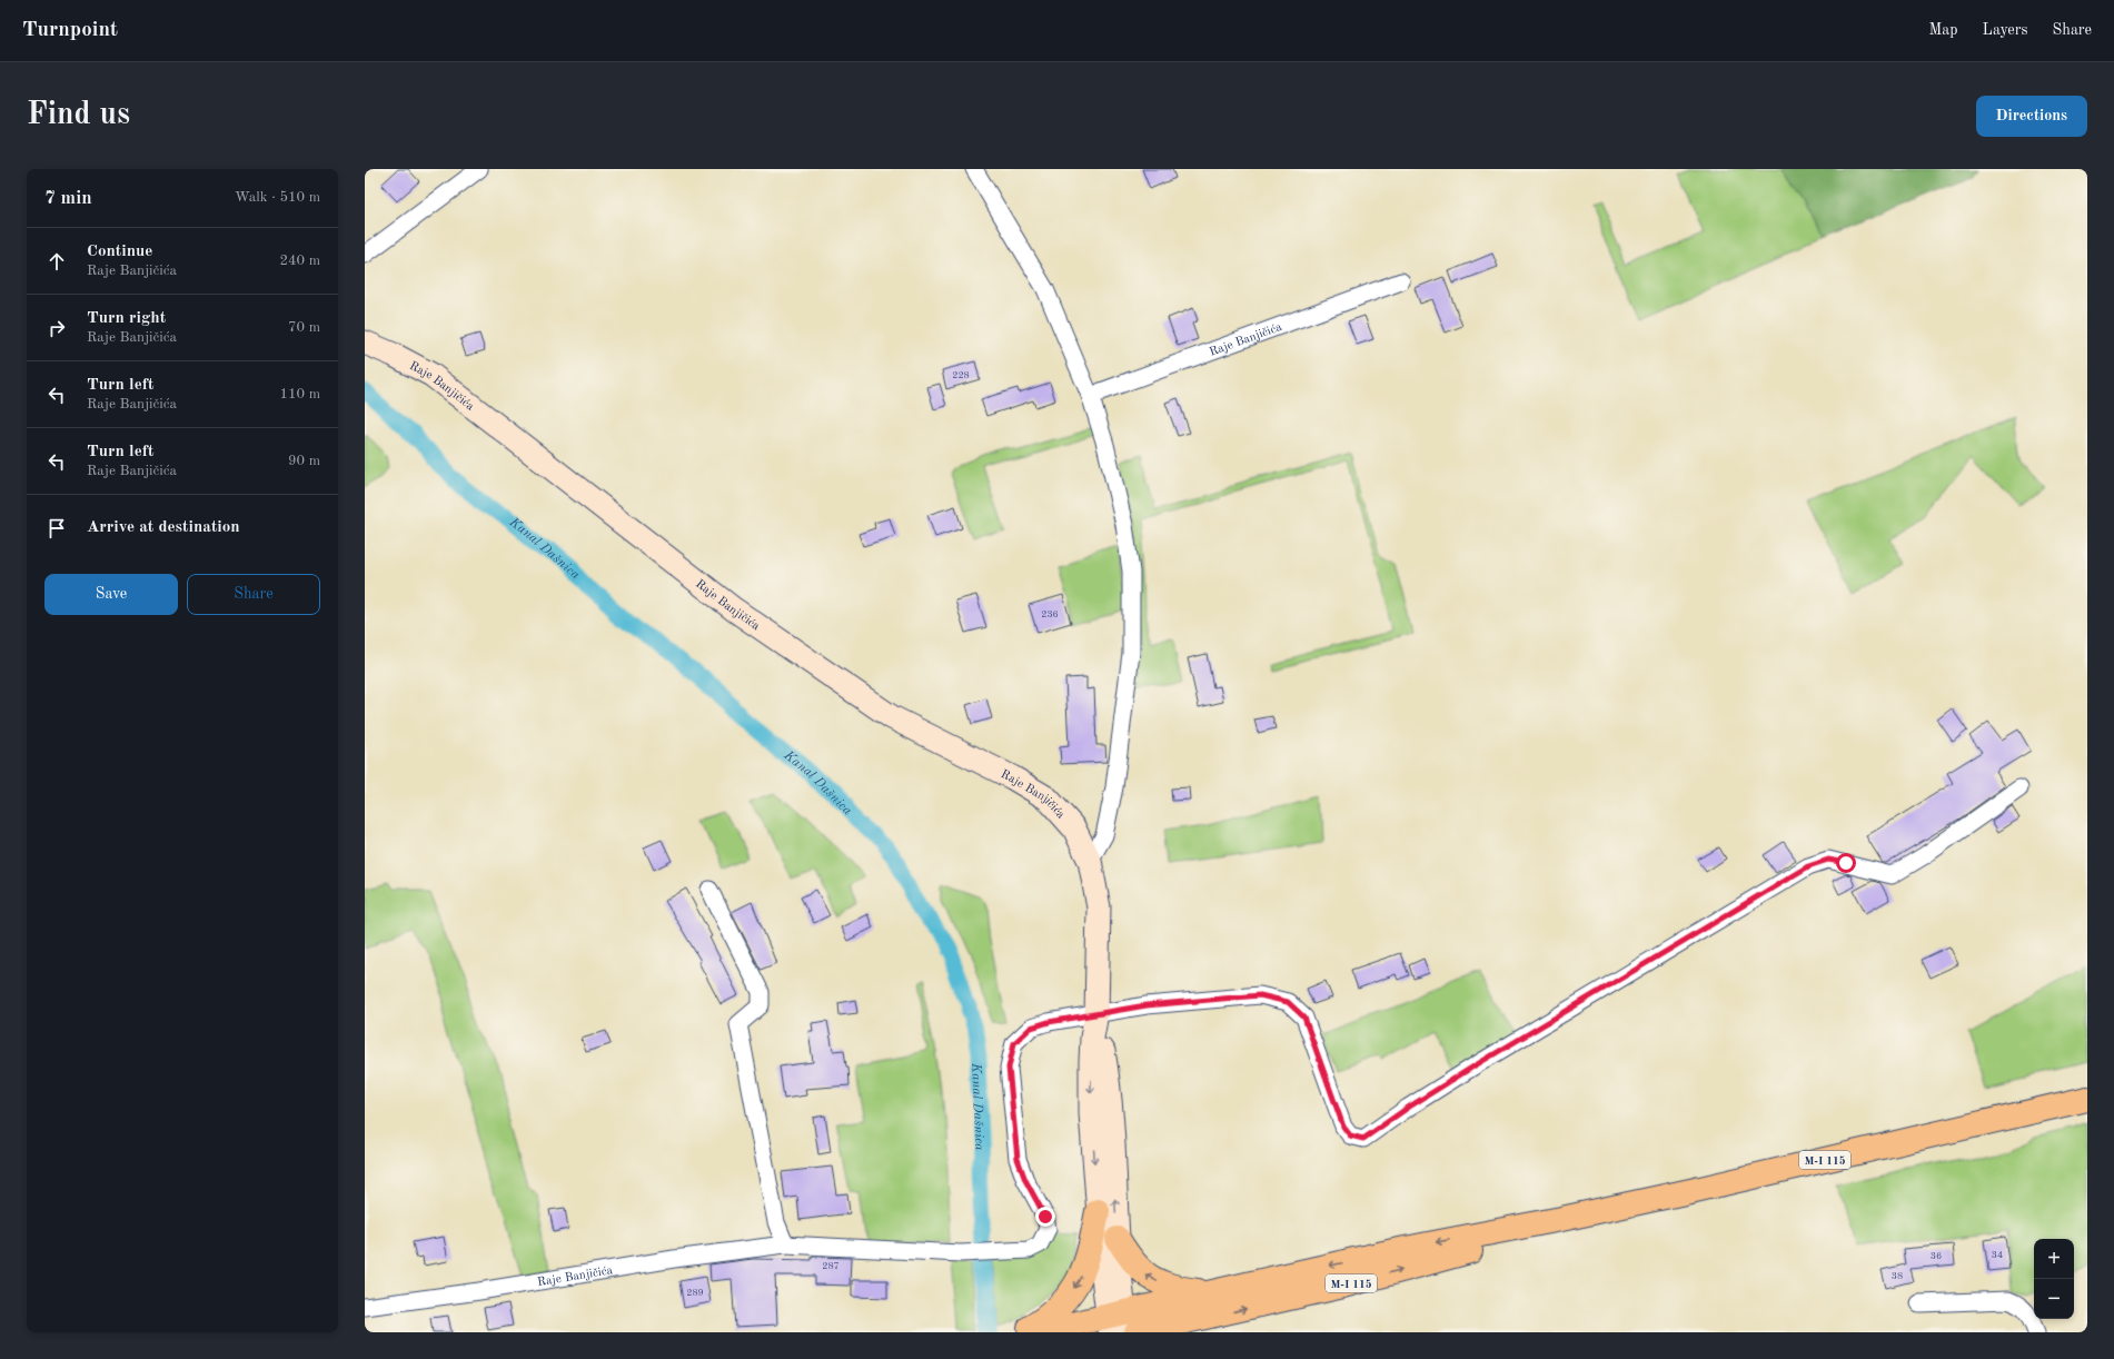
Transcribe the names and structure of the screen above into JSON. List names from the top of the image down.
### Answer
{
  "streets": {
    "main road": ["Raje Banjičića", "M-I 115"]
  },
  "water": ["Kanal Dašnica"],
  "house_numbers": [
    "228",
    "236",
    "34",
    "36",
    "287",
    "38",
    "289"
  ],
  "page": {
    "header": "Turnpoint",
    "nav": ["Map", "Layers", "Share"],
    "buttons": [
      "Directions",
      ["Save", "Share"]
    ],
    "title": "Find us",
    "heading": ["7 min", "Walk · 510 m"],
    "list": [
      ["Continue", "Raje Banjičića", "240 m"],
      ["Turn right", "Raje Banjičića", "70 m"],
      ["Turn left", "Raje Banjičića", "110 m"],
      ["Turn left", "Raje Banjičića", "90 m"],
      "Arrive at destination"
    ],
    "map_buttons": ["+", "−"]
  }
}
